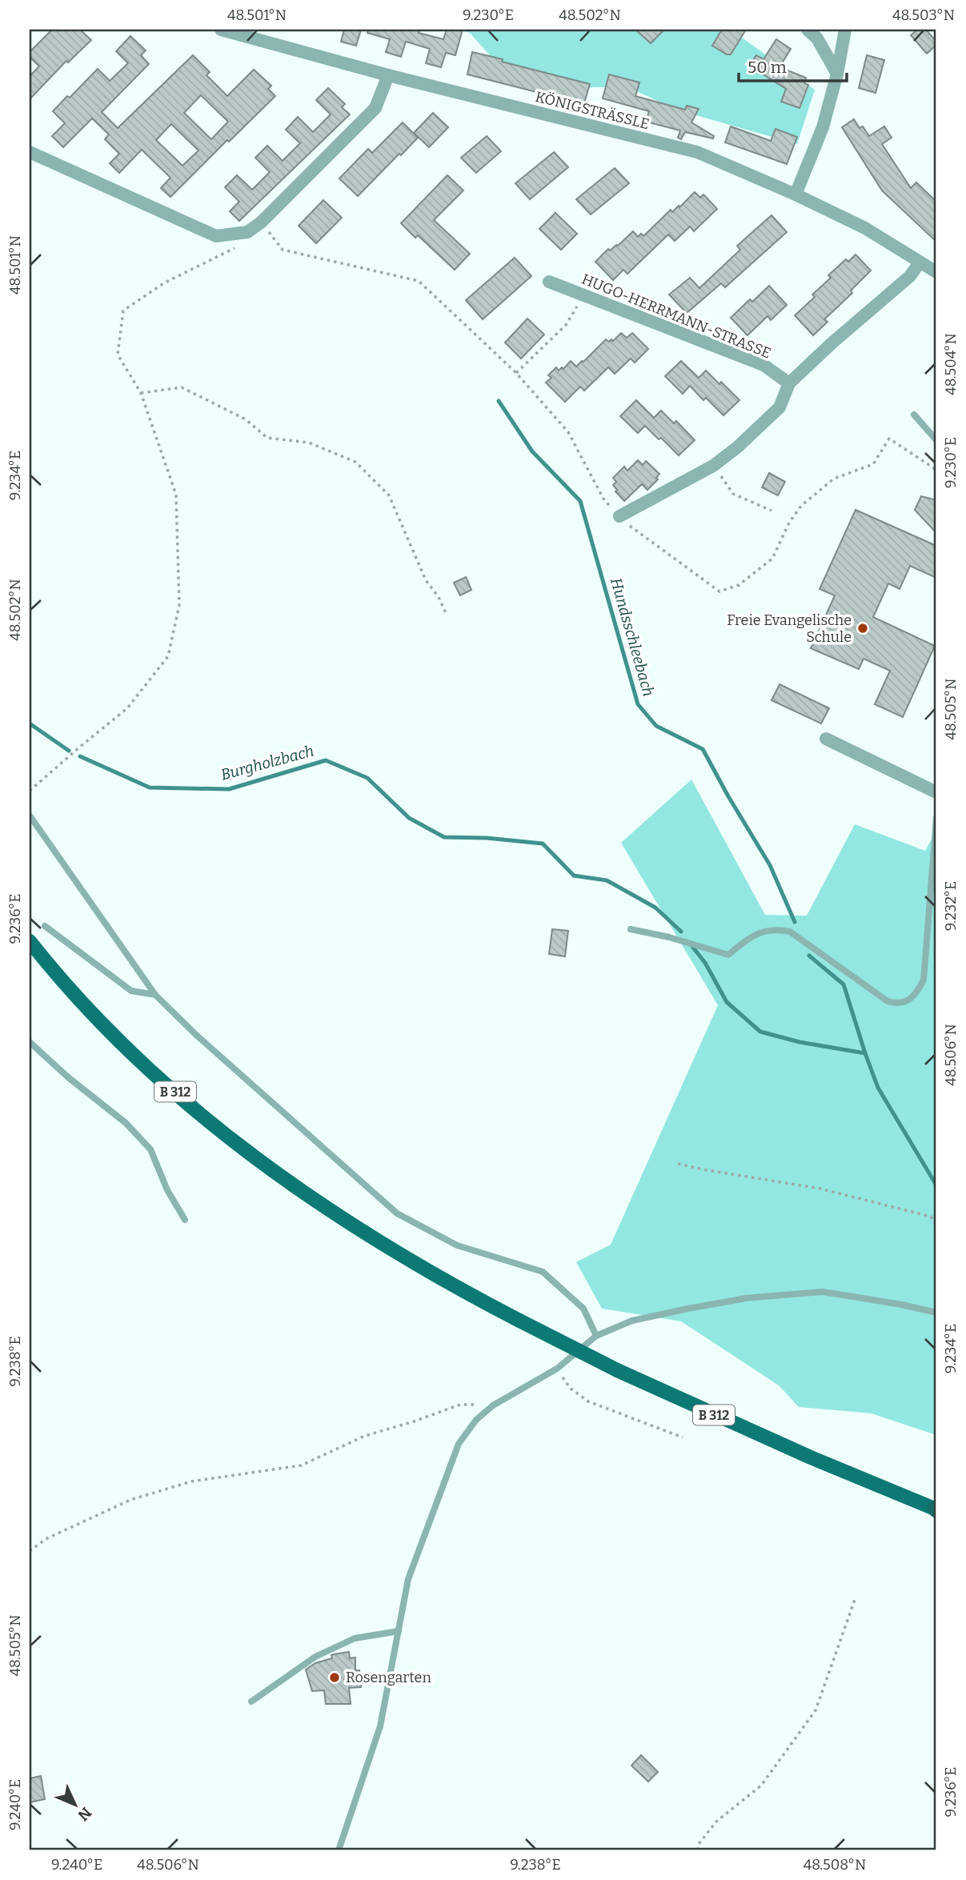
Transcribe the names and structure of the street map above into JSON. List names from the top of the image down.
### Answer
{
  "streets": {
    "main road": ["B 312"],
    "street": ["KÖNIGSTRÄSSLE", "HUGO-HERRMANN-STRASSE"]
  },
  "water": ["Hundsschleebach", "Burgholzbach"],
  "places": ["Freie Evangelische Schule", "Rosengarten"],
  "scale_bar": "50 m",
  "north": "bottom right",
  "coordinates": [
    "48.501°N",
    "9.230°E",
    "48.502°N",
    "48.503°N",
    "48.504°N",
    "9.234°E",
    "48.505°N",
    "9.232°E",
    "9.236°E",
    "48.506°N",
    "9.238°E",
    "9.240°E",
    "48.508°N"
  ]
}
